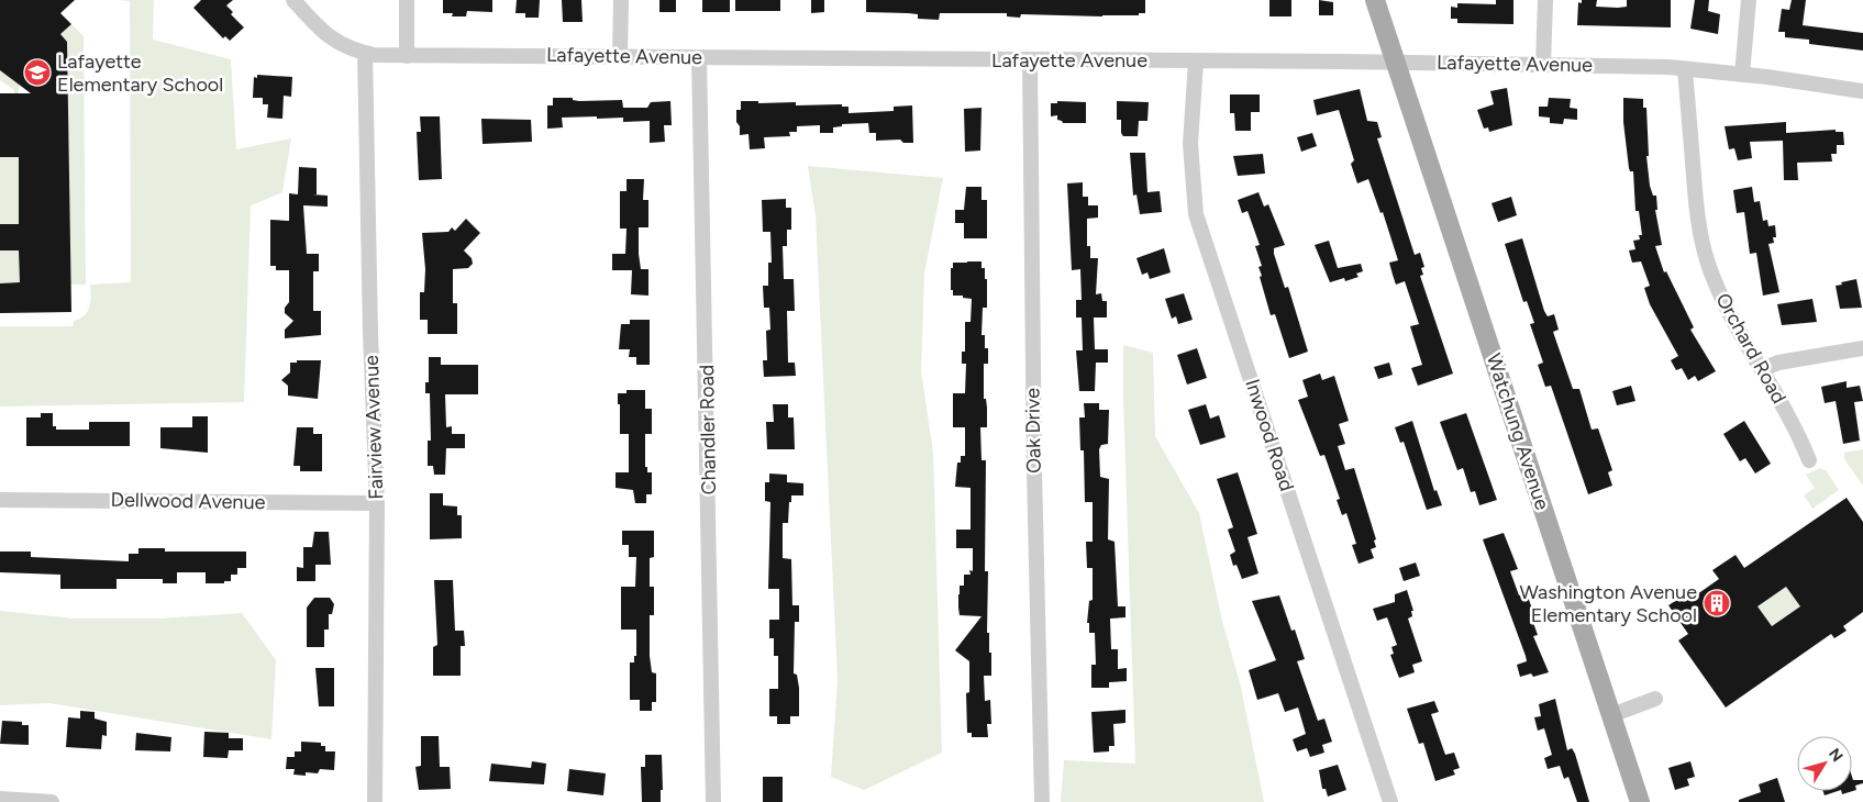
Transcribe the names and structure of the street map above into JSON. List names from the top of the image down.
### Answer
{
  "streets": {
    "main road": ["Watchung Avenue"],
    "street": [
      "Lafayette Avenue",
      "Orchard Road",
      "Fairview Avenue",
      "Chandler Road",
      "Oak Drive",
      "Inwood Road",
      "Dellwood Avenue"
    ]
  },
  "crossings": [
    ["Lafayette Avenue", "Orchard Road"],
    ["Lafayette Avenue", "Fairview Avenue"],
    ["Lafayette Avenue", "Chandler Road"],
    ["Lafayette Avenue", "Oak Drive"],
    ["Lafayette Avenue", "Watchung Avenue"],
    ["Lafayette Avenue", "Inwood Road"],
    ["Fairview Avenue", "Dellwood Avenue"]
  ],
  "places": {
    "school or university": ["Lafayette Elementary School"],
    "building": ["Washington Avenue Elementary School"]
  },
  "north": "top right"
}
